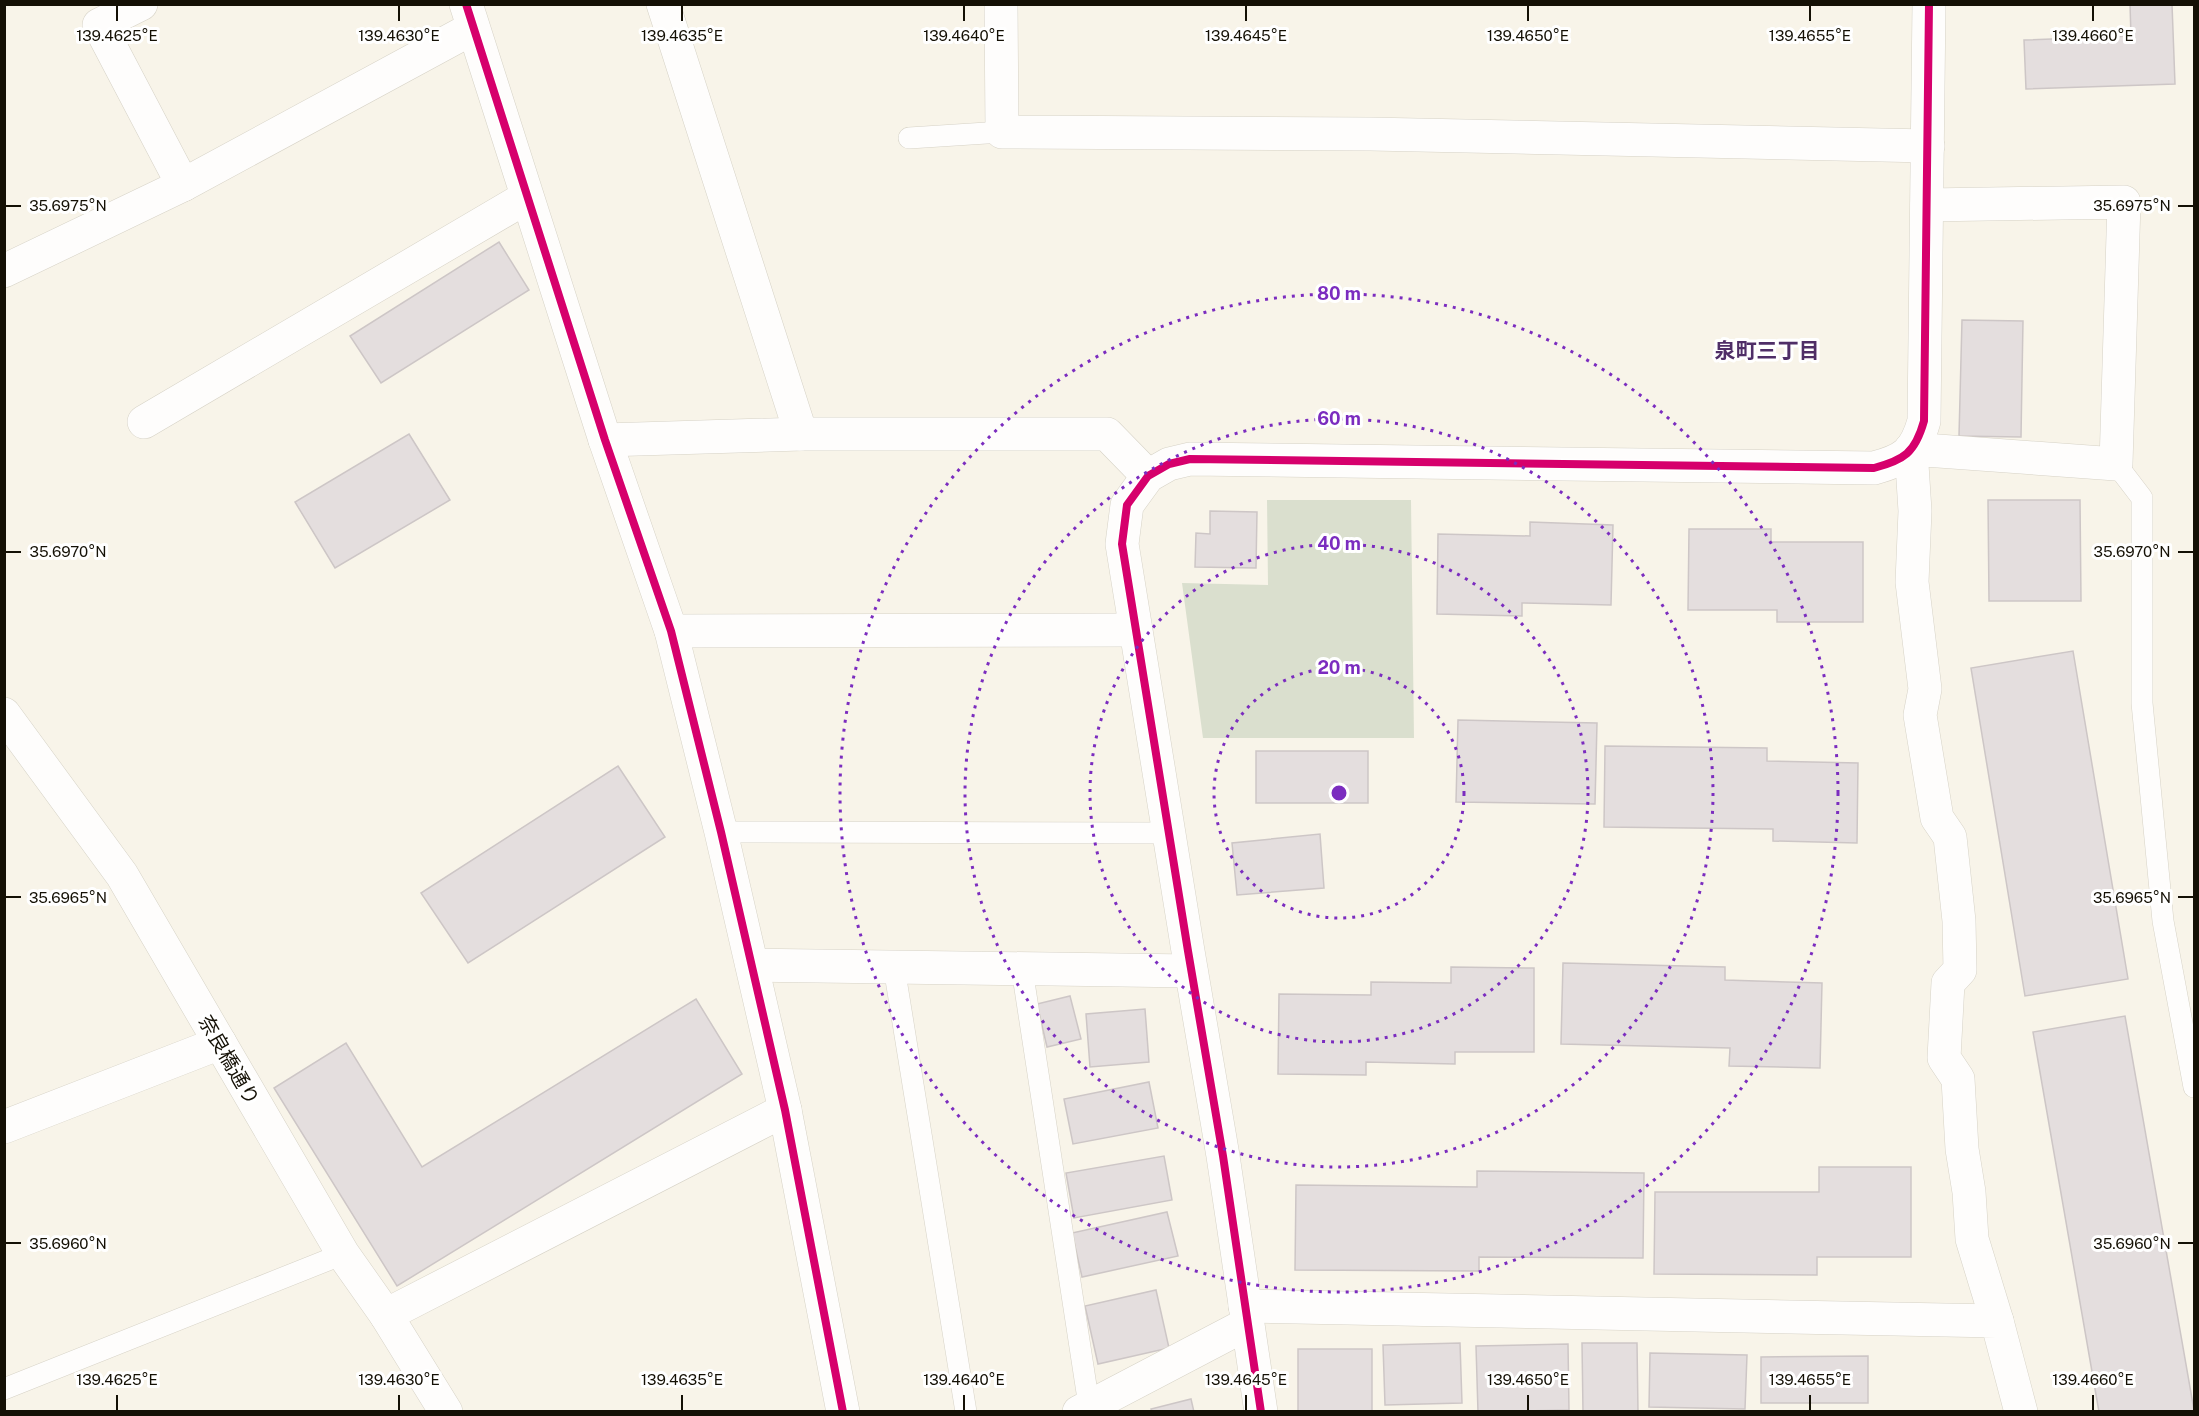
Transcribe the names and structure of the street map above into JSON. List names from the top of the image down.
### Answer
{
  "streets": {
    "street": ["奈良橋通り"]
  },
  "districts": ["泉町三丁目"],
  "coordinates": [
    "139.4625°E",
    "139.4630°E",
    "139.4635°E",
    "139.4640°E",
    "139.4645°E",
    "139.4650°E",
    "139.4655°E",
    "139.4660°E",
    "35.6975°N",
    "35.6970°N",
    "35.6965°N",
    "35.6960°N"
  ],
  "rings": [
    "80 m",
    "60 m",
    "40 m",
    "20 m"
  ]
}
